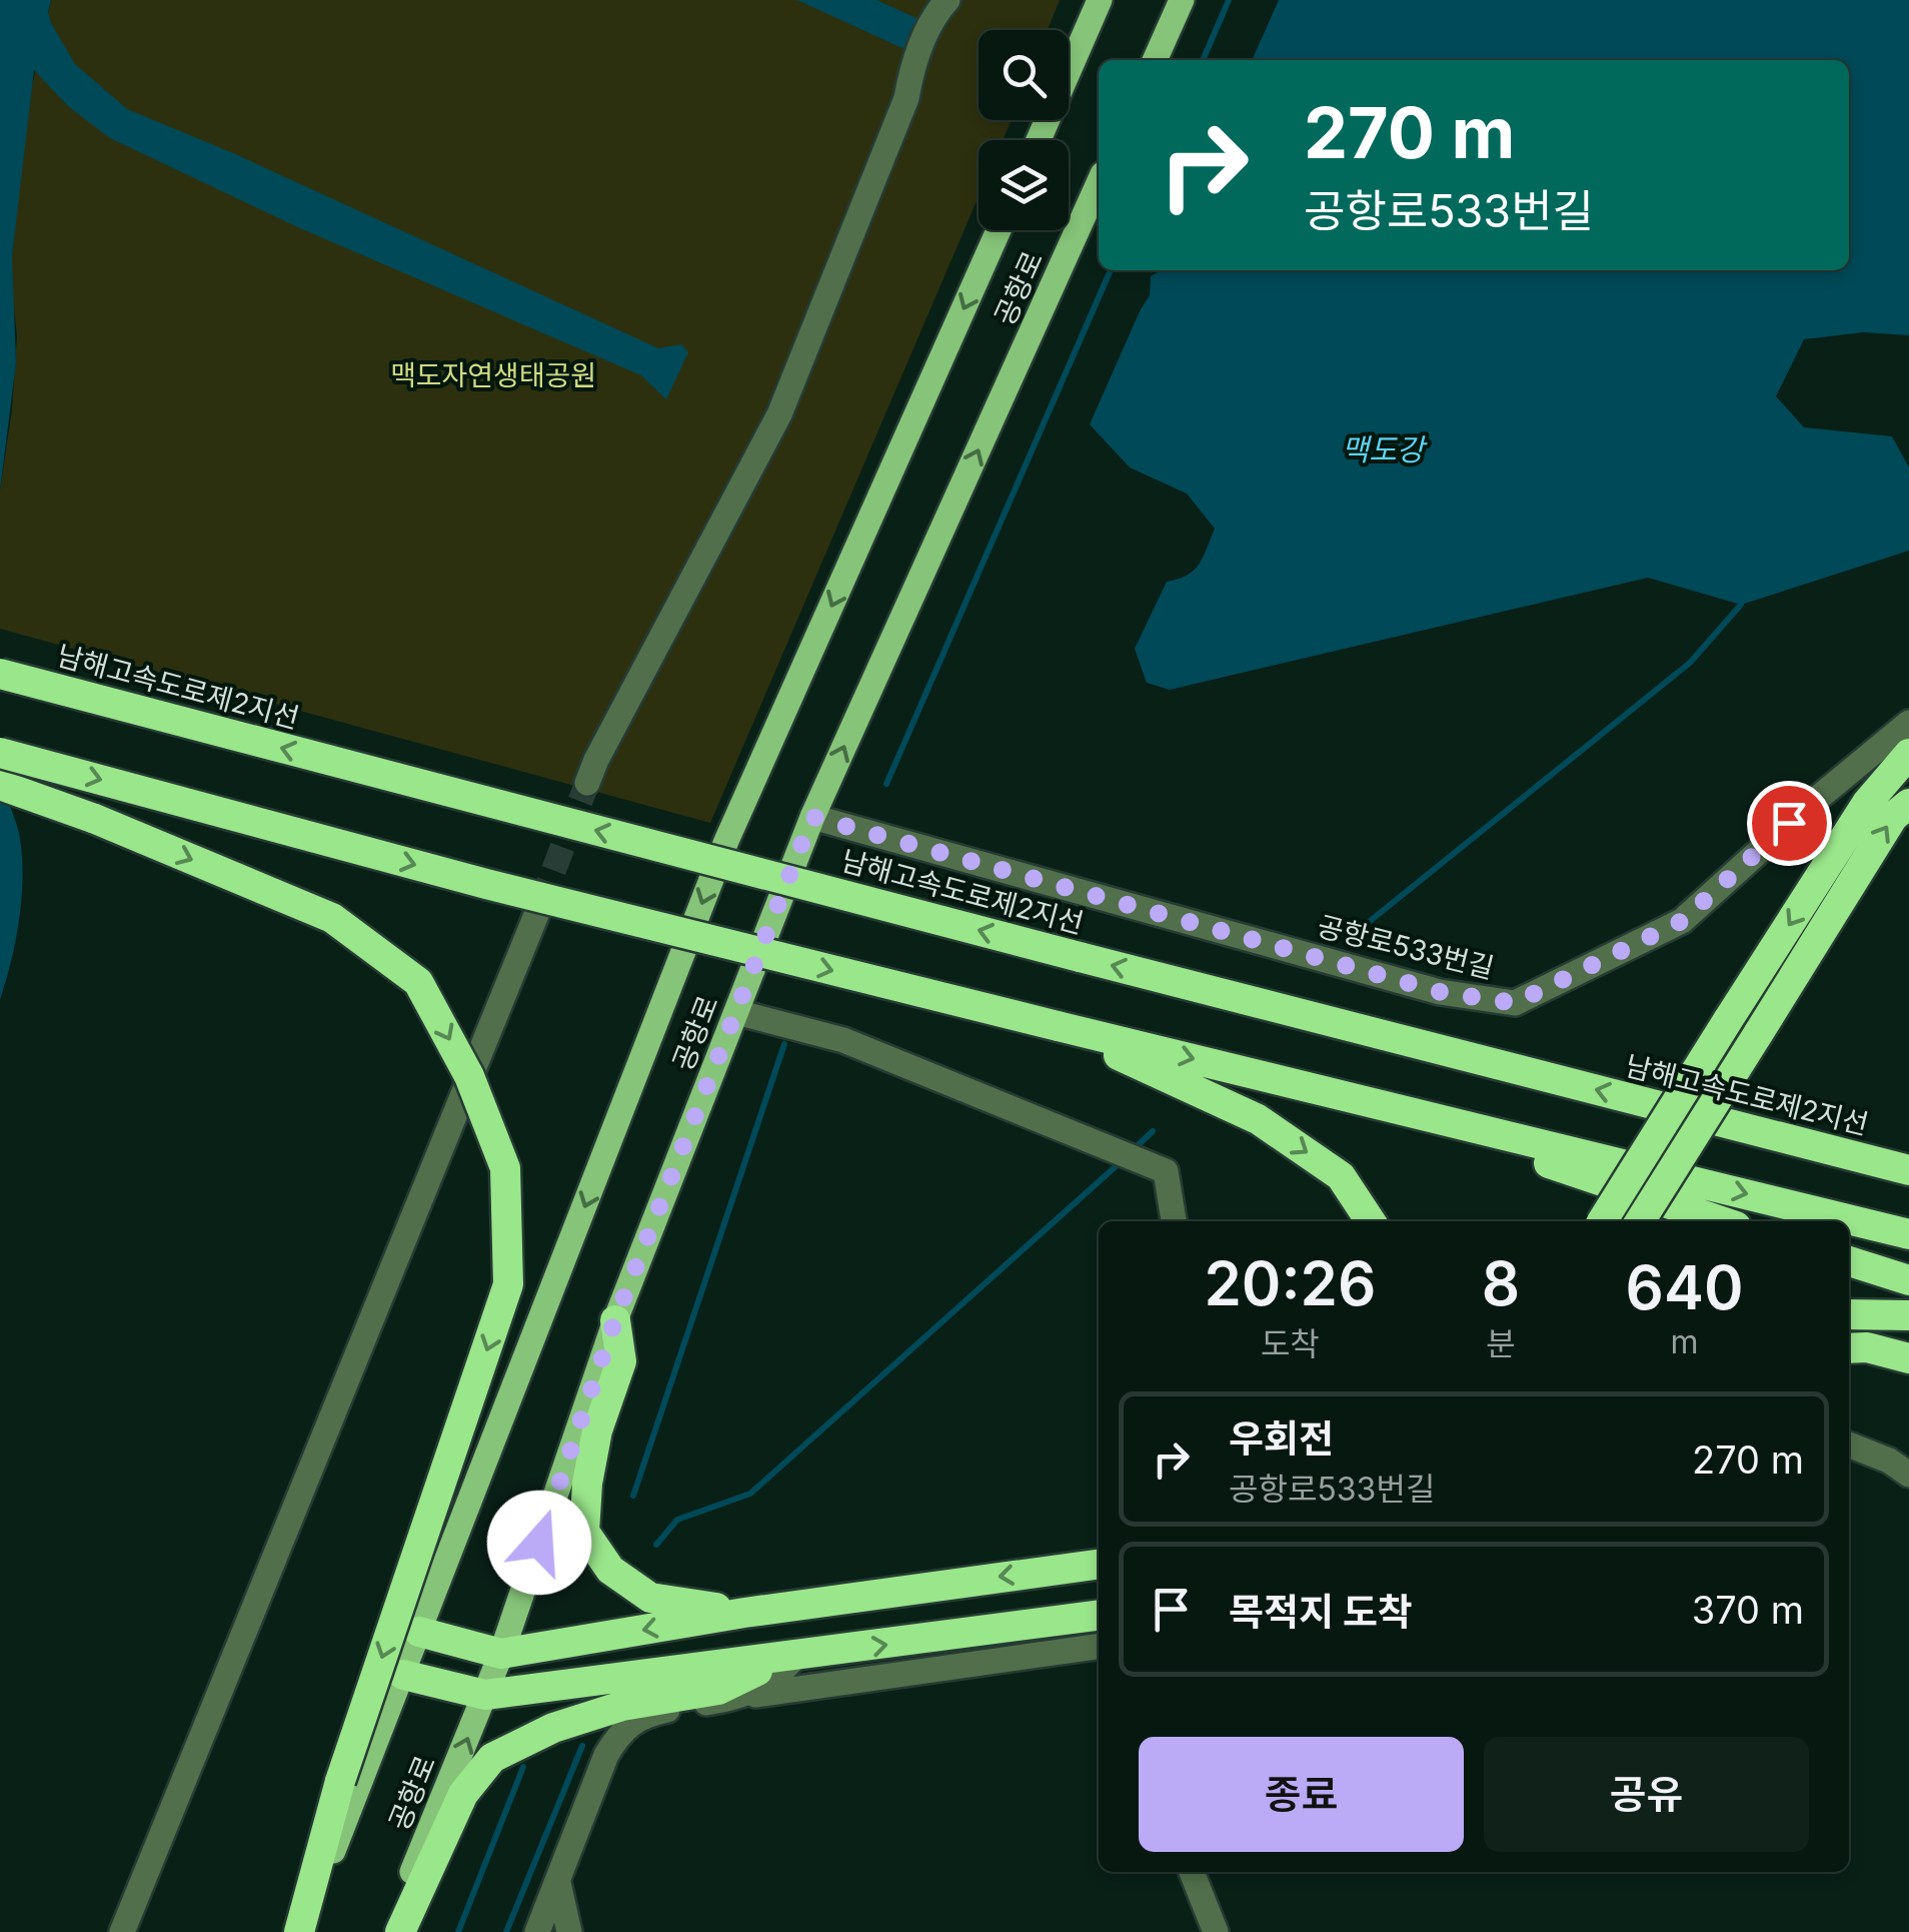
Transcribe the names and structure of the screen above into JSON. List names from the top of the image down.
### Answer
{
  "streets": {
    "highway": ["남해고속도로제2지선"],
    "main road": ["공항로"],
    "street": ["공항로533번길"]
  },
  "crossings": [
    ["공항로", "공항로533번길"]
  ],
  "water": ["맥도강"],
  "parks": ["맥도자연생태공원"],
  "page": {
    "turn": ["270 m", "공항로533번길"],
    "eta": [
      "20:26",
      "도착",
      "8",
      "분",
      "640",
      "m"
    ],
    "list": [
      {
        "name": "우회전",
        "note": "공항로533번길",
        "value": "270 m"
      },
      {
        "name": "목적지 도착",
        "value": "370 m"
      }
    ],
    "buttons": ["종료", "공유"]
  }
}
